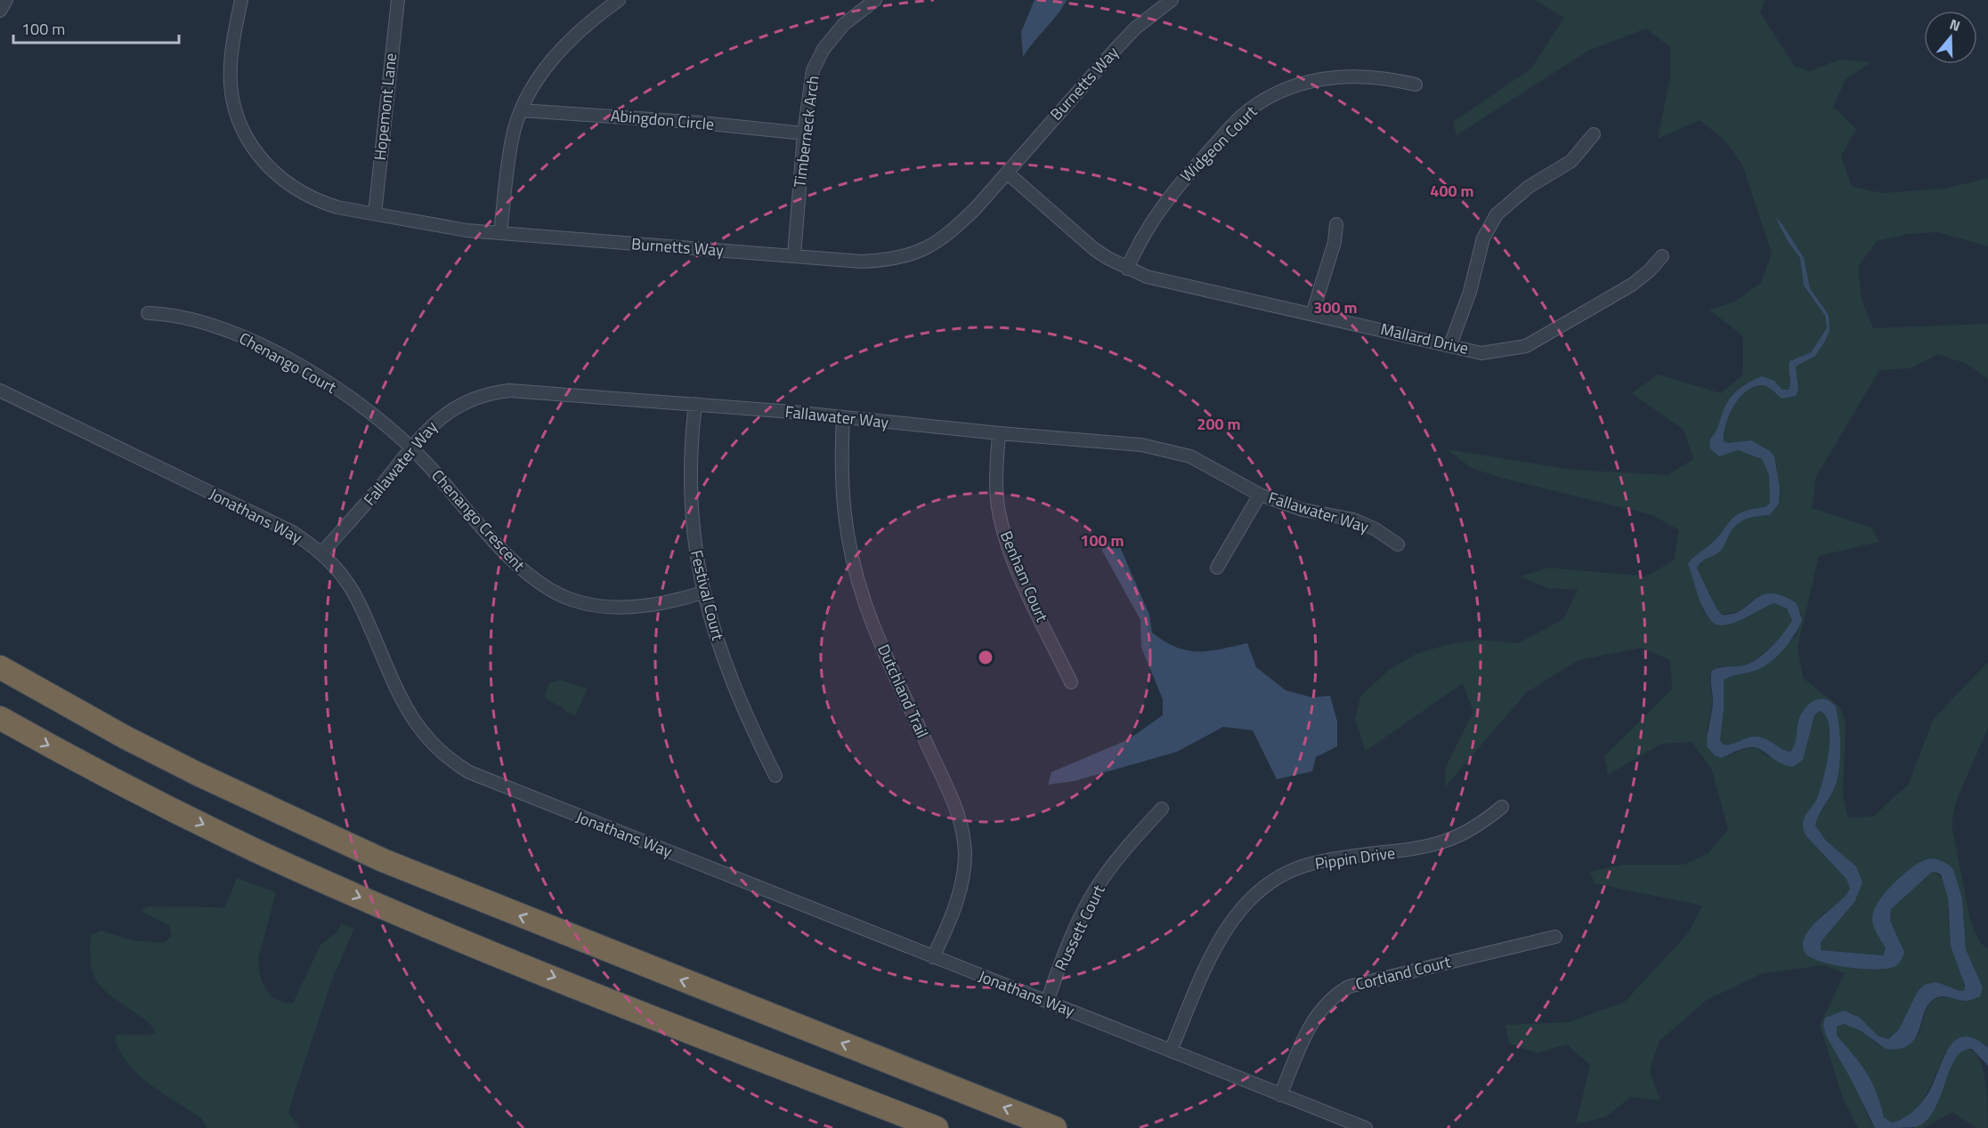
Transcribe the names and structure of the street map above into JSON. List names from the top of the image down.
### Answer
{
  "streets": {
    "street": [
      "Burnetts Way",
      "Hopemont Lane",
      "Abingdon Circle",
      "Timberneck Arch",
      "Widgeon Court",
      "Mallard Drive",
      "Chenango Court",
      "Fallawater Way",
      "Jonathans Way",
      "Chenango Crescent",
      "Benham Court",
      "Festival Court",
      "Dutchland Trail",
      "Pippin Drive",
      "Russett Court",
      "Cortland Court"
    ]
  },
  "crossings": [
    ["Burnetts Way", "Hopemont Lane"],
    ["Burnetts Way", "Timberneck Arch"],
    ["Burnetts Way", "Mallard Drive"],
    ["Abingdon Circle", "Timberneck Arch"],
    ["Widgeon Court", "Mallard Drive"],
    ["Chenango Court", "Fallawater Way"],
    ["Chenango Court", "Chenango Crescent"],
    ["Fallawater Way", "Jonathans Way"],
    ["Fallawater Way", "Chenango Crescent"],
    ["Fallawater Way", "Benham Court"],
    ["Fallawater Way", "Festival Court"],
    ["Fallawater Way", "Dutchland Trail"],
    ["Jonathans Way", "Dutchland Trail"],
    ["Jonathans Way", "Pippin Drive"],
    ["Jonathans Way", "Russett Court"],
    ["Jonathans Way", "Cortland Court"],
    ["Chenango Crescent", "Festival Court"]
  ],
  "scale_bar": "100 m",
  "north": "top",
  "rings": [
    "400 m",
    "300 m",
    "200 m",
    "100 m"
  ]
}
